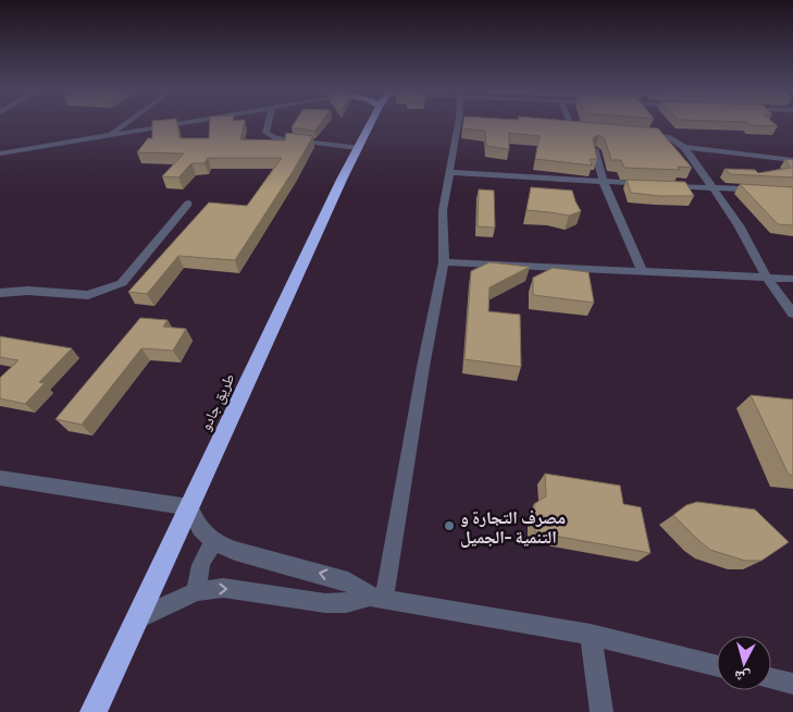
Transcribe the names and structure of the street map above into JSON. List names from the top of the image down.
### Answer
{
  "streets": {
    "highway": ["طريق جادو"]
  },
  "places": ["مصرف التجارة و التنمية -الجميل"],
  "north": "bottom"
}
